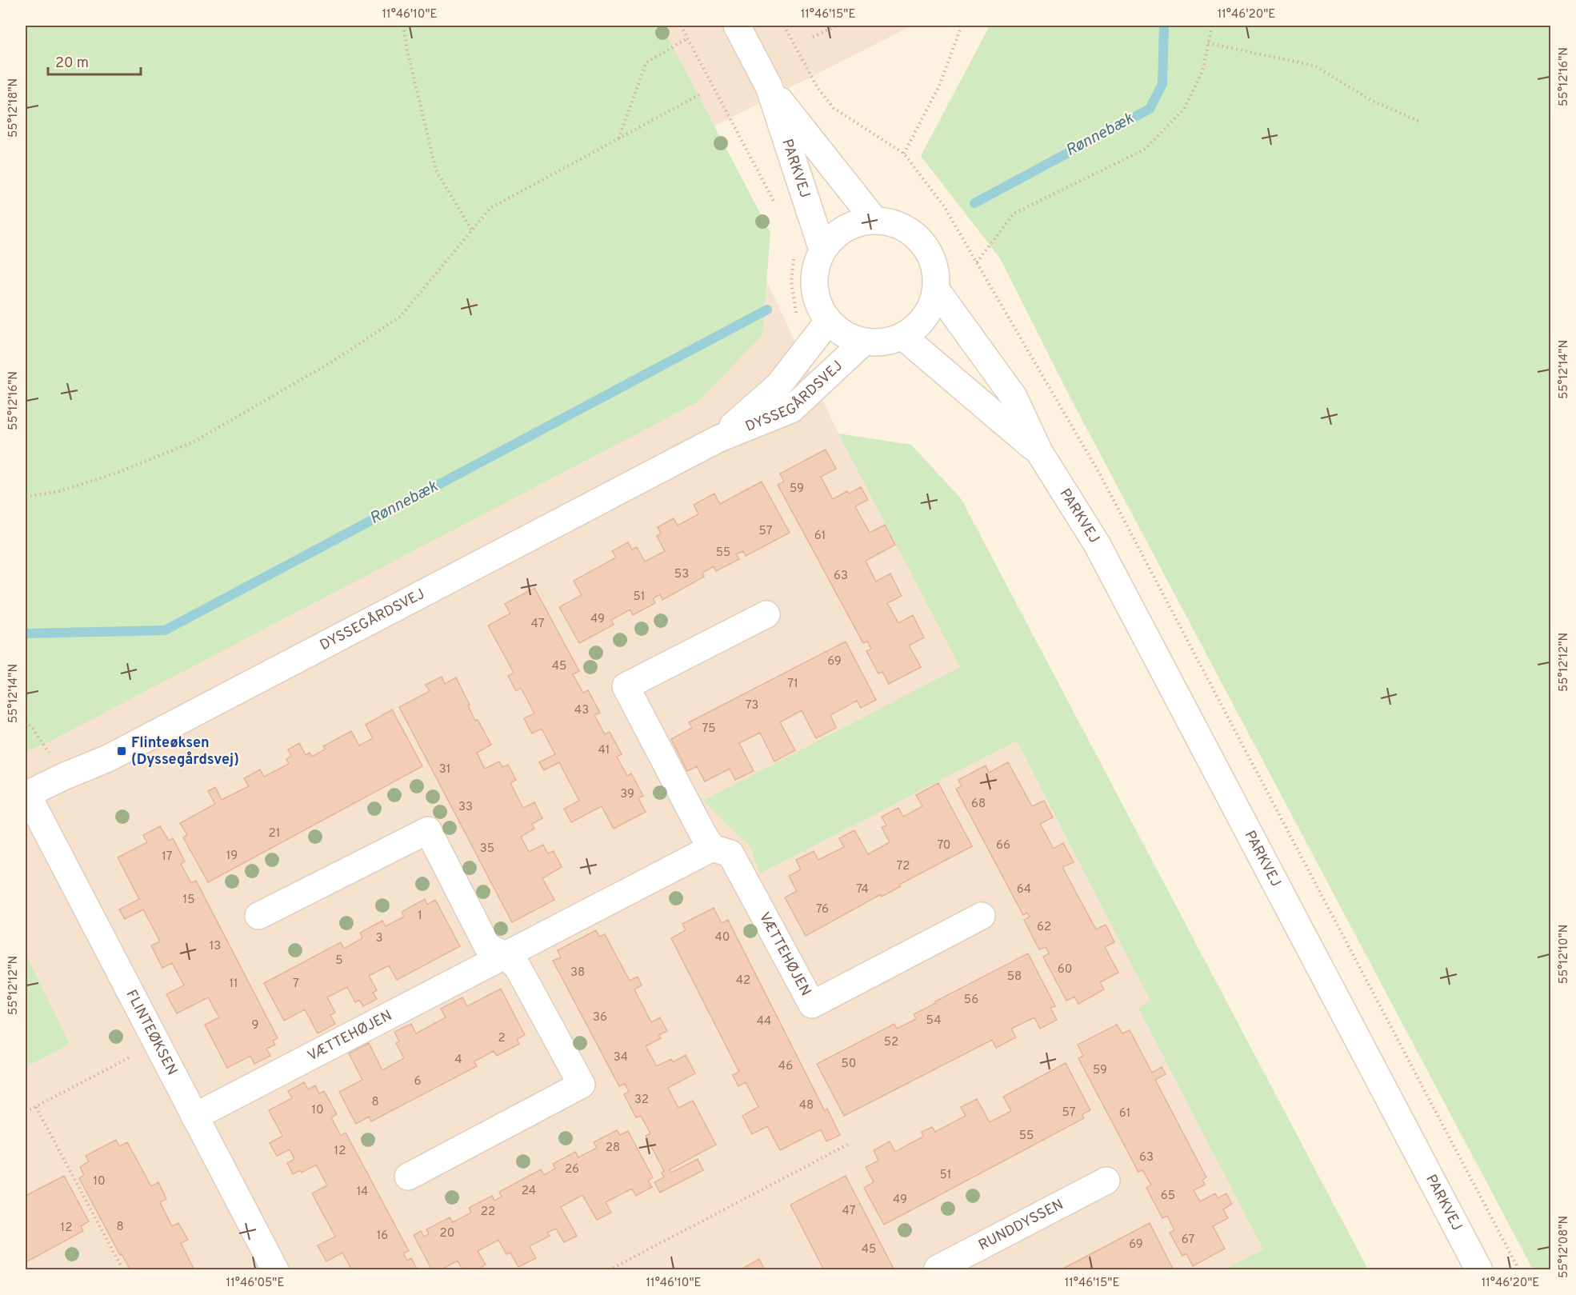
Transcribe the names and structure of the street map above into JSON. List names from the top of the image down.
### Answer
{
  "streets": {
    "street": [
      "PARKVEJ",
      "DYSSEGÅRDSVEJ",
      "VÆTTEHØJEN",
      "FLINTEØKSEN",
      "RUNDDYSSEN"
    ]
  },
  "crossings": [
    ["PARKVEJ", "DYSSEGÅRDSVEJ"],
    ["DYSSEGÅRDSVEJ", "FLINTEØKSEN"],
    ["VÆTTEHØJEN", "FLINTEØKSEN"]
  ],
  "water": ["Rønnebæk"],
  "places": {
    "transit": ["Flinteøksen (Dyssegårdsvej)"]
  },
  "house_numbers": [
    "59",
    "57",
    "61",
    "55",
    "53",
    "63",
    "51",
    "49",
    "47",
    "69",
    "45",
    "71",
    "73",
    "43",
    "75",
    "41",
    "31",
    "39",
    "68",
    "33",
    "21",
    "70",
    "66",
    "35",
    "19",
    "17",
    "72",
    "74",
    "64",
    "15",
    "76",
    "1",
    "62",
    "40",
    "3",
    "13",
    "5",
    "60",
    "38",
    "58",
    "42",
    "11",
    "7",
    "56",
    "36",
    "54",
    "44",
    "9",
    "2",
    "52",
    "34",
    "4",
    "50",
    "46",
    "59",
    "6",
    "32",
    "8",
    "48",
    "10",
    "57",
    "61",
    "55",
    "28",
    "12",
    "63",
    "26",
    "51",
    "10",
    "24",
    "14",
    "65",
    "49",
    "47",
    "22",
    "8",
    "12",
    "20",
    "16",
    "67",
    "69",
    "45"
  ],
  "scale_bar": "20 m",
  "coordinates": [
    "11°46'10\"E",
    "11°46'15\"E",
    "11°46'20\"E",
    "55°12'16\"N",
    "55°12'18\"N",
    "55°12'14\"N",
    "55°12'12\"N",
    "55°12'10\"N",
    "55°12'08\"N",
    "11°46'05\"E"
  ]
}
